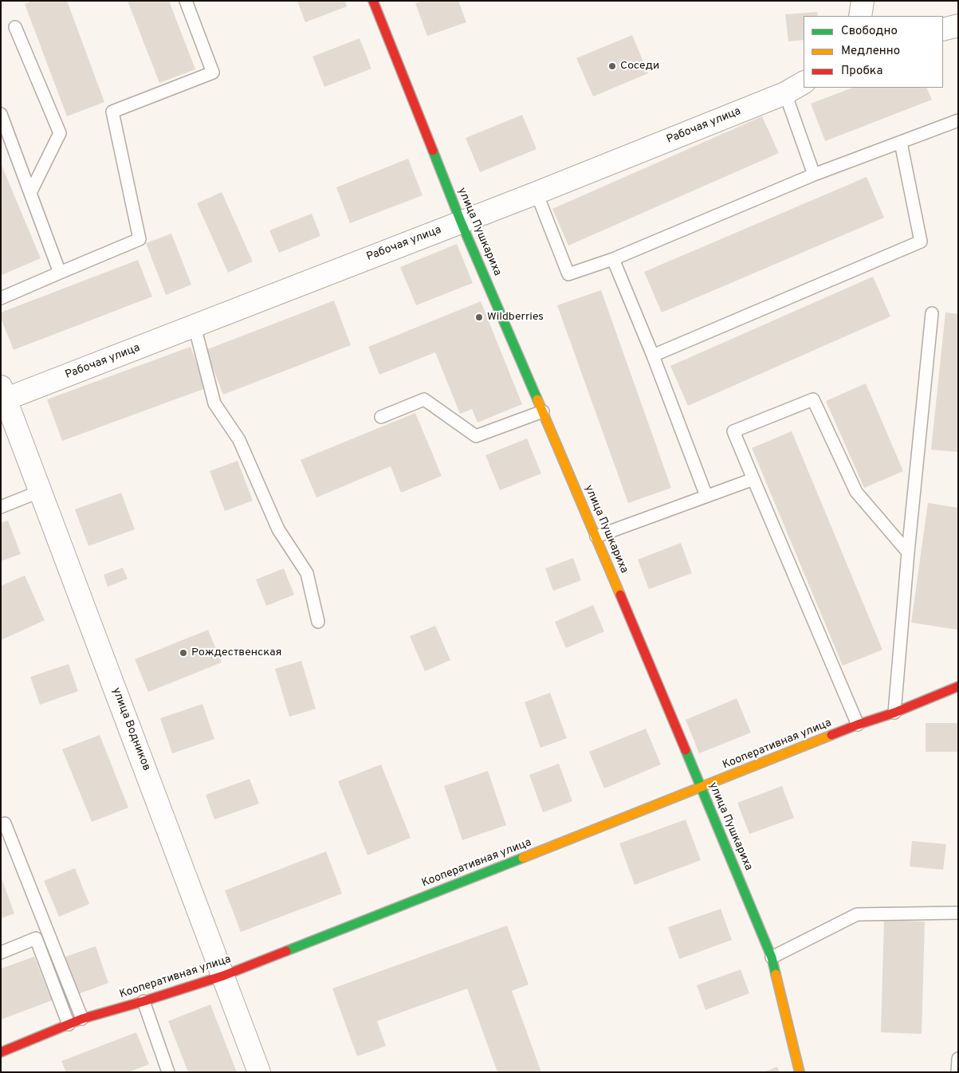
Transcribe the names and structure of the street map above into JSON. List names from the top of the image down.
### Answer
{
  "streets": {
    "street": [
      "Рабочая улица",
      "улица Пушкариха",
      "улица Водников",
      "Кооперативная улица"
    ]
  },
  "crossings": [
    ["Рабочая улица", "улица Пушкариха"],
    ["Рабочая улица", "улица Водников"],
    ["улица Пушкариха", "Кооперативная улица"],
    ["улица Водников", "Кооперативная улица"]
  ],
  "places": ["Соседи", "Wildberries", "Рождественская"],
  "legend": ["Свободно", "Медленно", "Пробка"]
}
